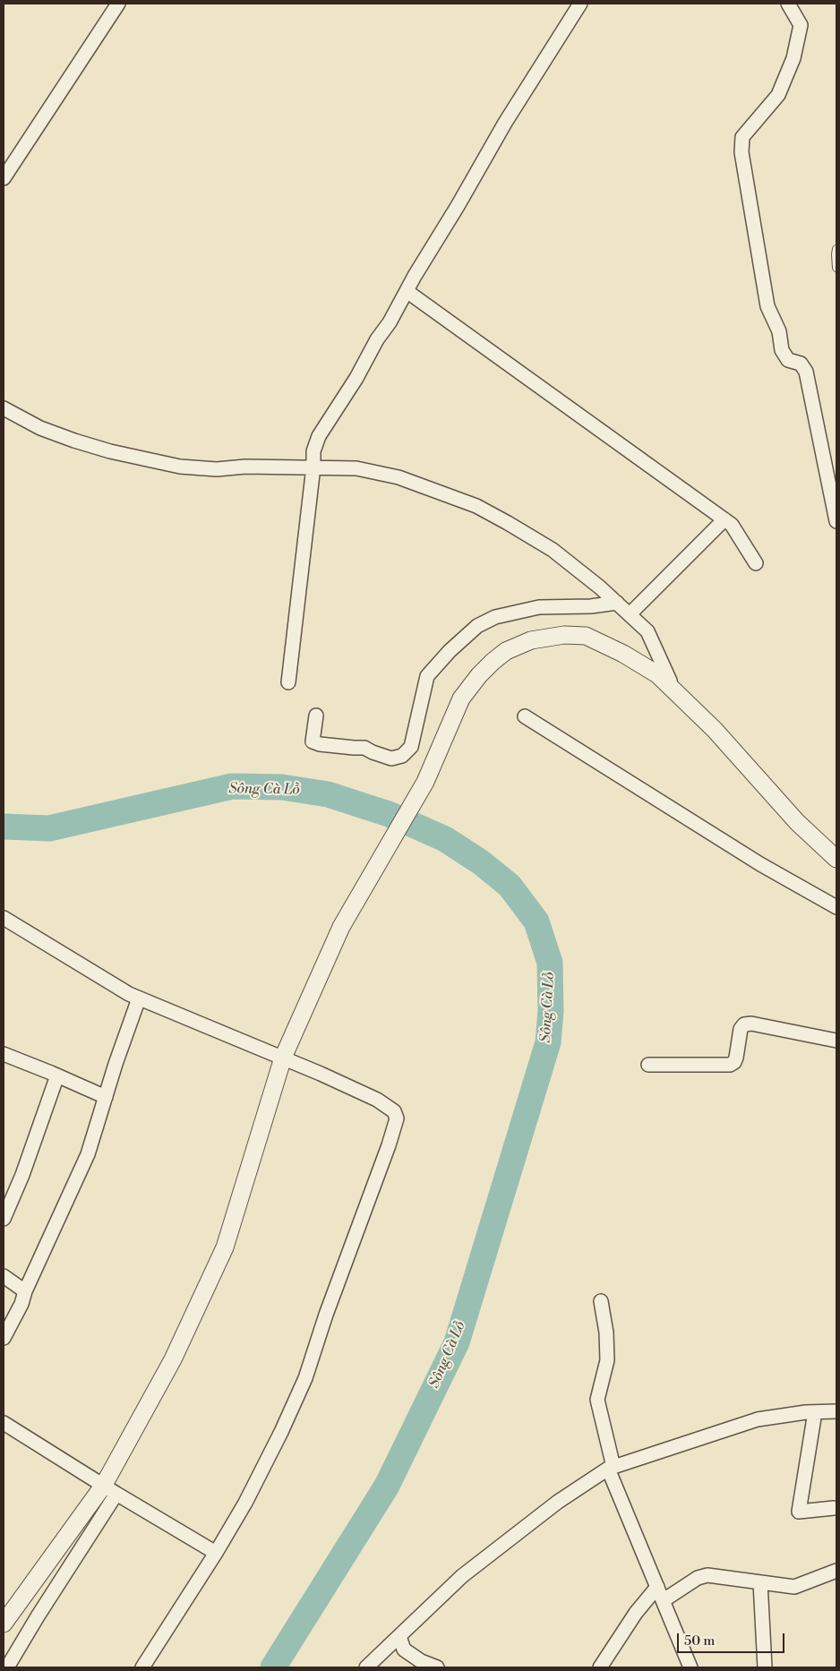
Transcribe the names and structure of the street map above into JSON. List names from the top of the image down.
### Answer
{
  "water": ["Sông Cà Lồ"],
  "scale_bar": "50 m"
}
